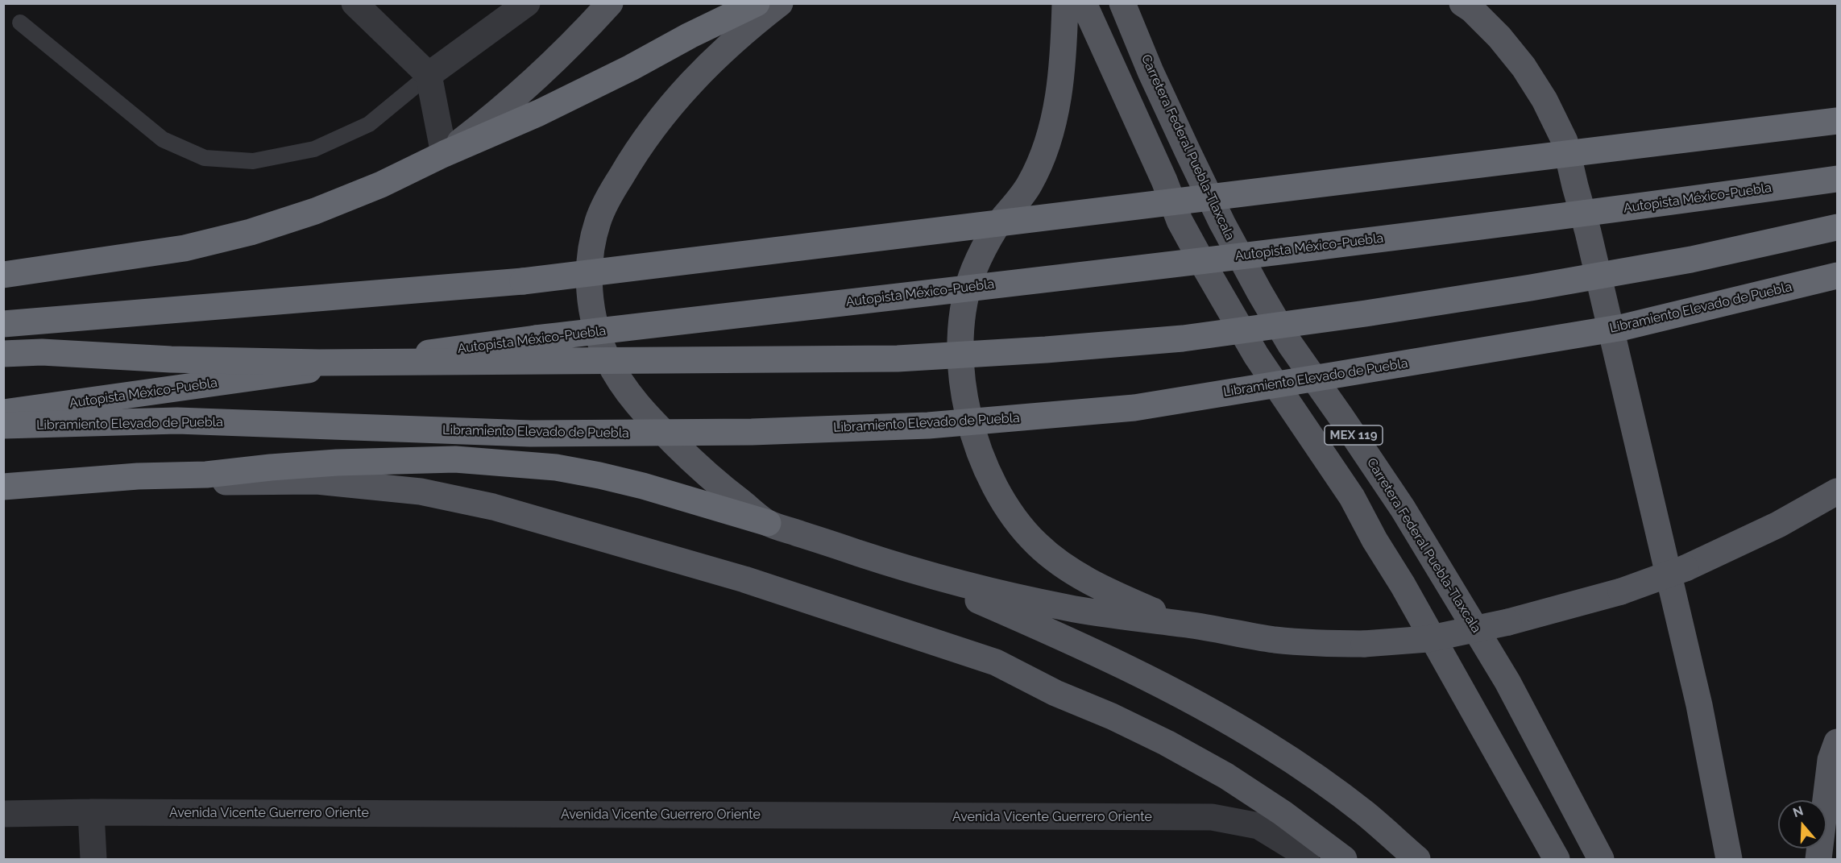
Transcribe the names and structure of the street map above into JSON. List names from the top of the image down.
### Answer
{
  "streets": {
    "highway": ["Autopista México-Puebla", "Libramiento Elevado de Puebla"],
    "main road": ["Carretera Federal Puebla-Tlaxcala", "MEX 119"],
    "street": ["Avenida Vicente Guerrero Oriente"]
  },
  "north": "top"
}
